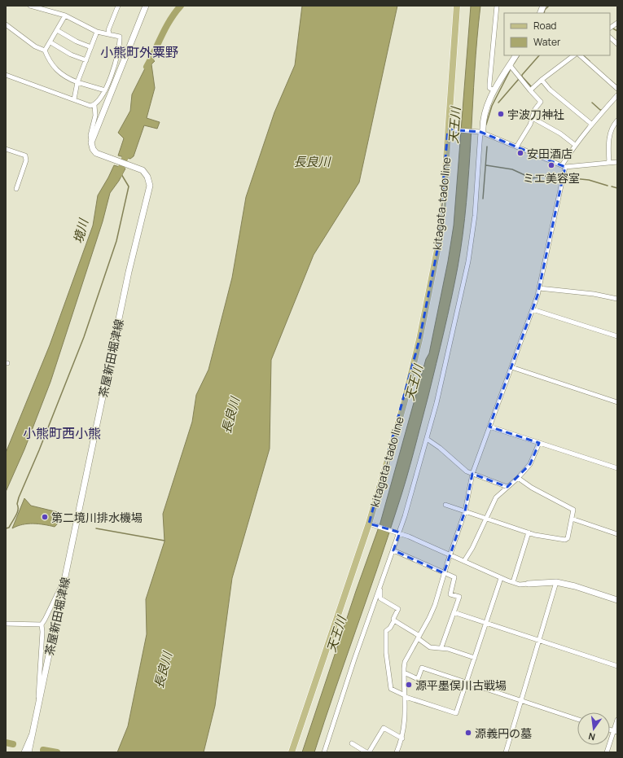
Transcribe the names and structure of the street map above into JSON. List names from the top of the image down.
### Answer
{
  "streets": {
    "main road": ["kitagata-tado line", "茶屋新田堀津線"]
  },
  "districts": ["小熊町外粟野", "小熊町西小熊"],
  "water": ["天王川", "長良川", "境川"],
  "places": [
    "宇波刀神社",
    "安田酒店",
    "ミエ美容室",
    "第二境川排水機場",
    "源平墨俣川古戦場",
    "源義円の墓"
  ],
  "legend": ["Road", "Water"],
  "north": "bottom"
}
